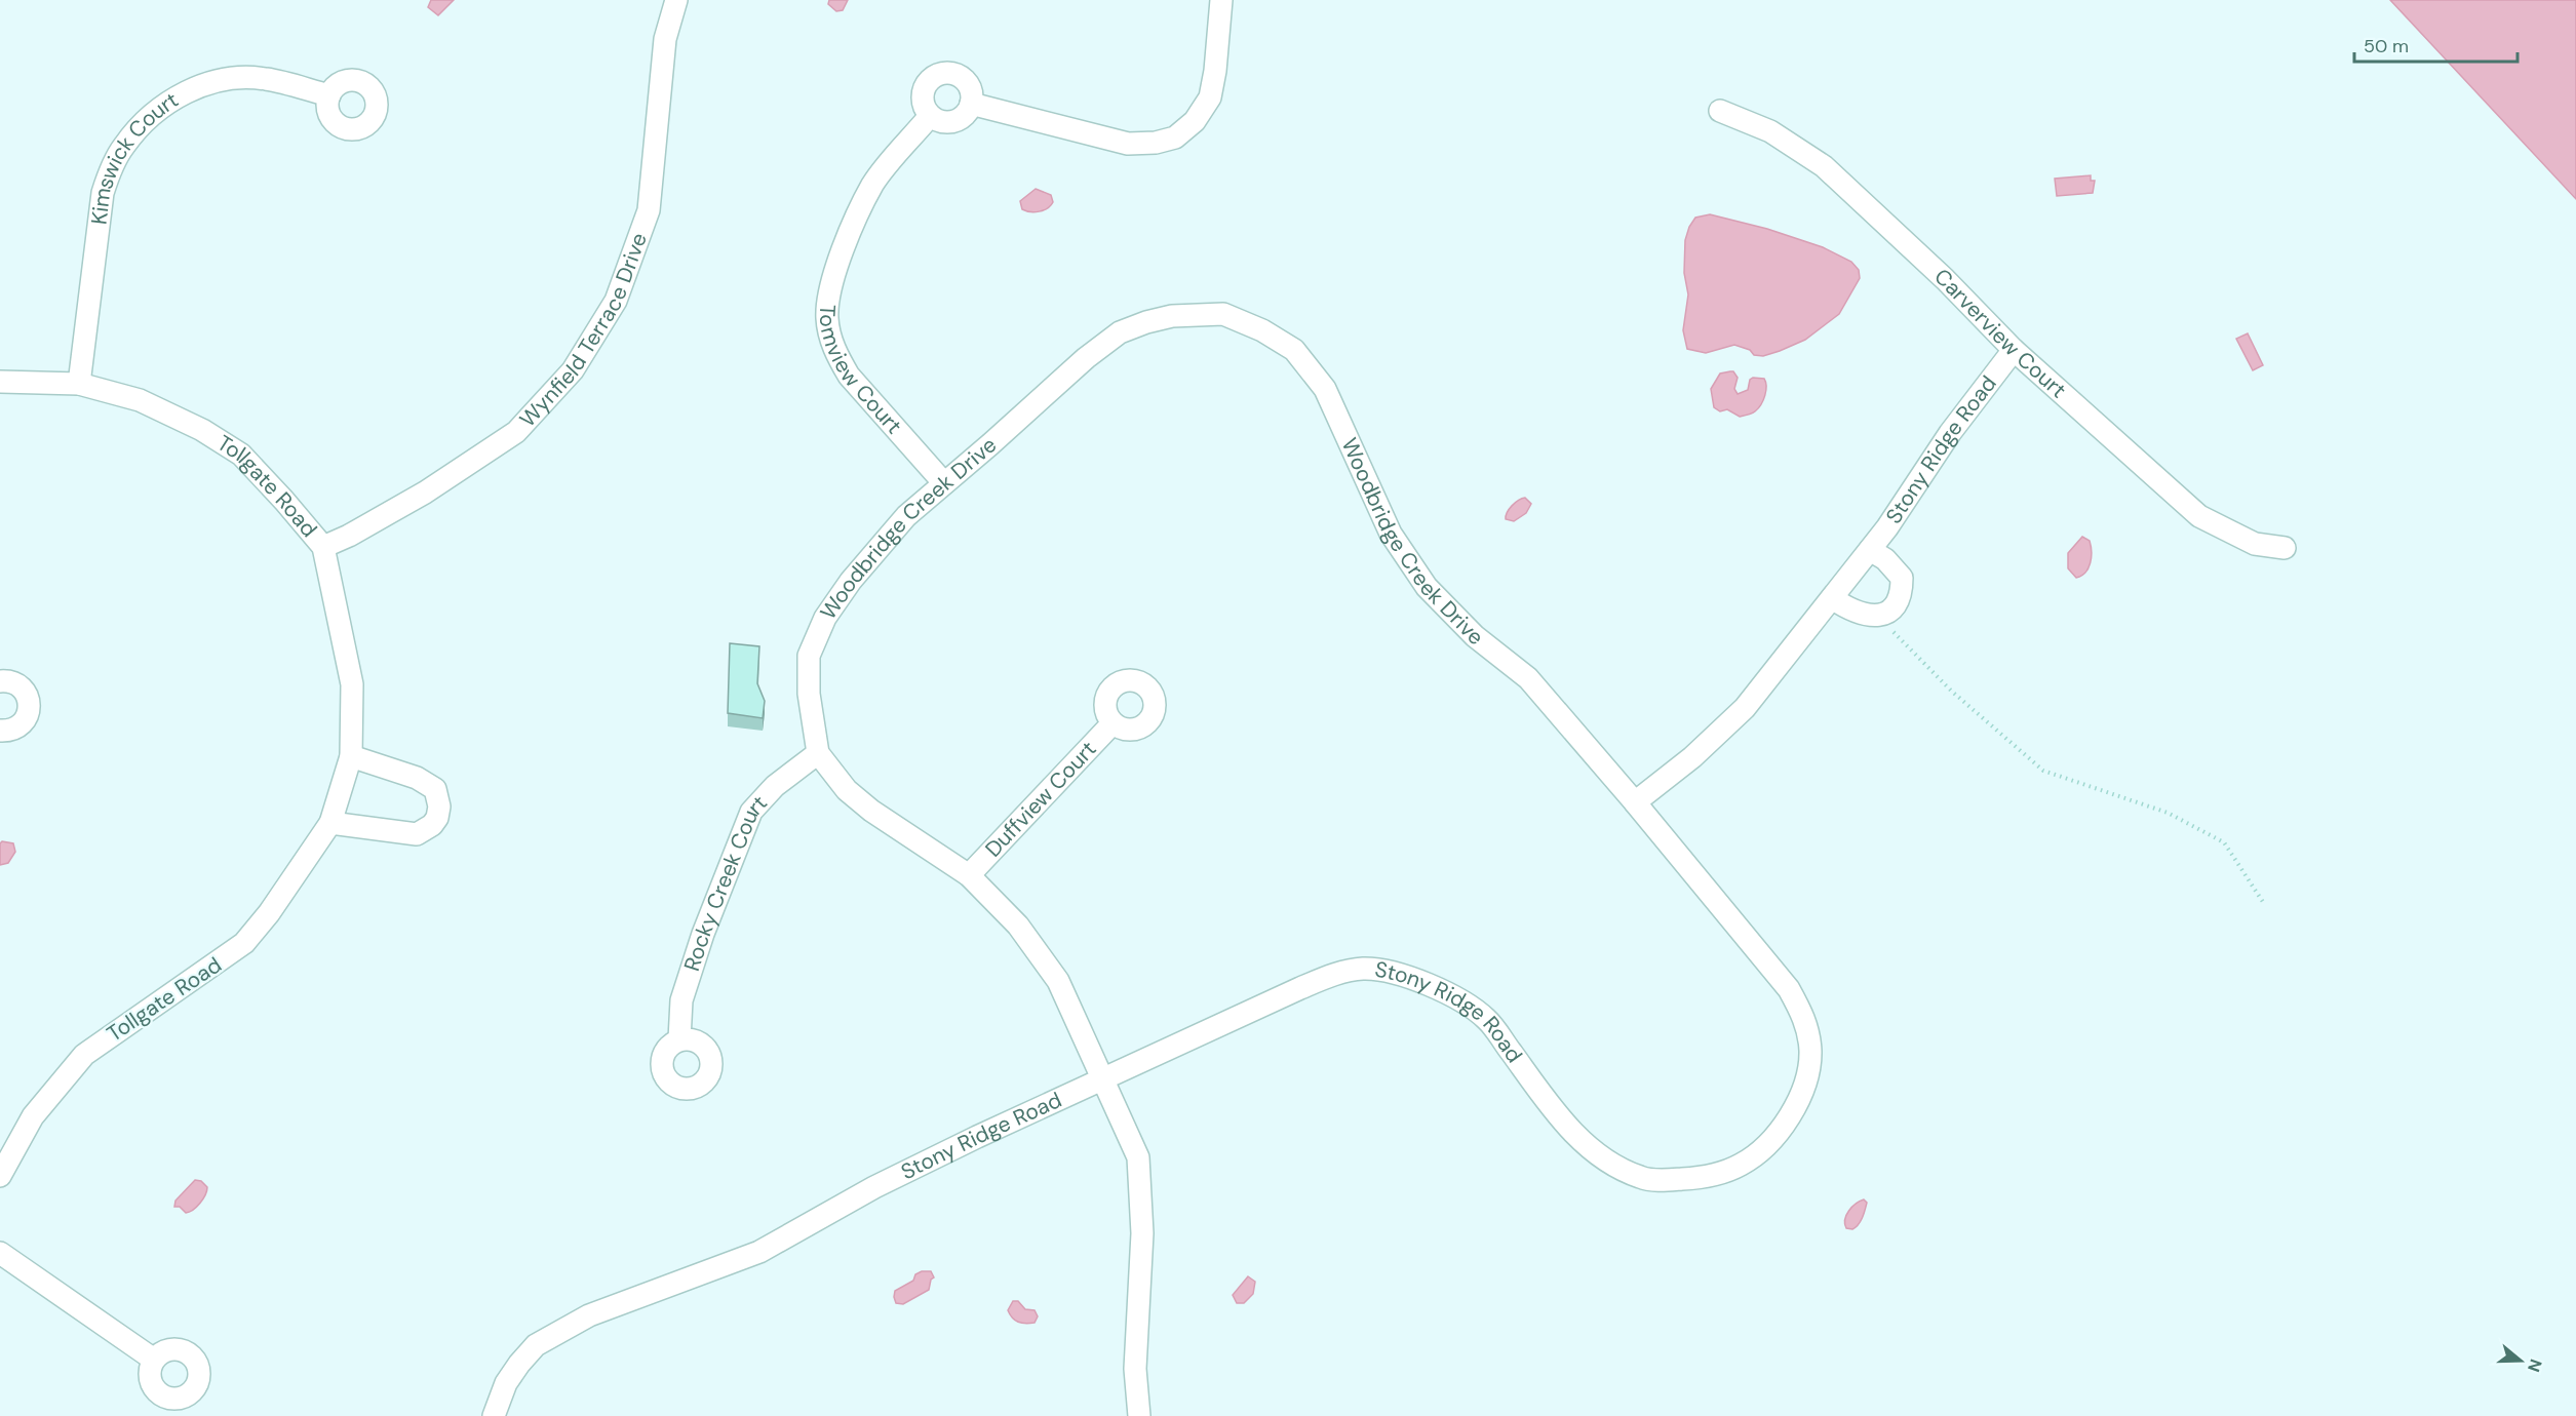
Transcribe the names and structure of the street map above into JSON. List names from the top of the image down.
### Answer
{
  "streets": {
    "street": [
      "Kimswick Court",
      "Wynfield Terrace Drive",
      "Carverview Court",
      "Tomview Court",
      "Stony Ridge Road",
      "Tollgate Road",
      "Woodbridge Creek Drive",
      "Duffview Court",
      "Rocky Creek Court"
    ]
  },
  "crossings": [
    ["Kimswick Court", "Tollgate Road"],
    ["Wynfield Terrace Drive", "Tollgate Road"],
    ["Carverview Court", "Stony Ridge Road"],
    ["Tomview Court", "Woodbridge Creek Drive"],
    ["Stony Ridge Road", "Woodbridge Creek Drive"],
    ["Woodbridge Creek Drive", "Duffview Court"],
    ["Woodbridge Creek Drive", "Rocky Creek Court"]
  ],
  "scale_bar": "50 m",
  "north": "right"
}
